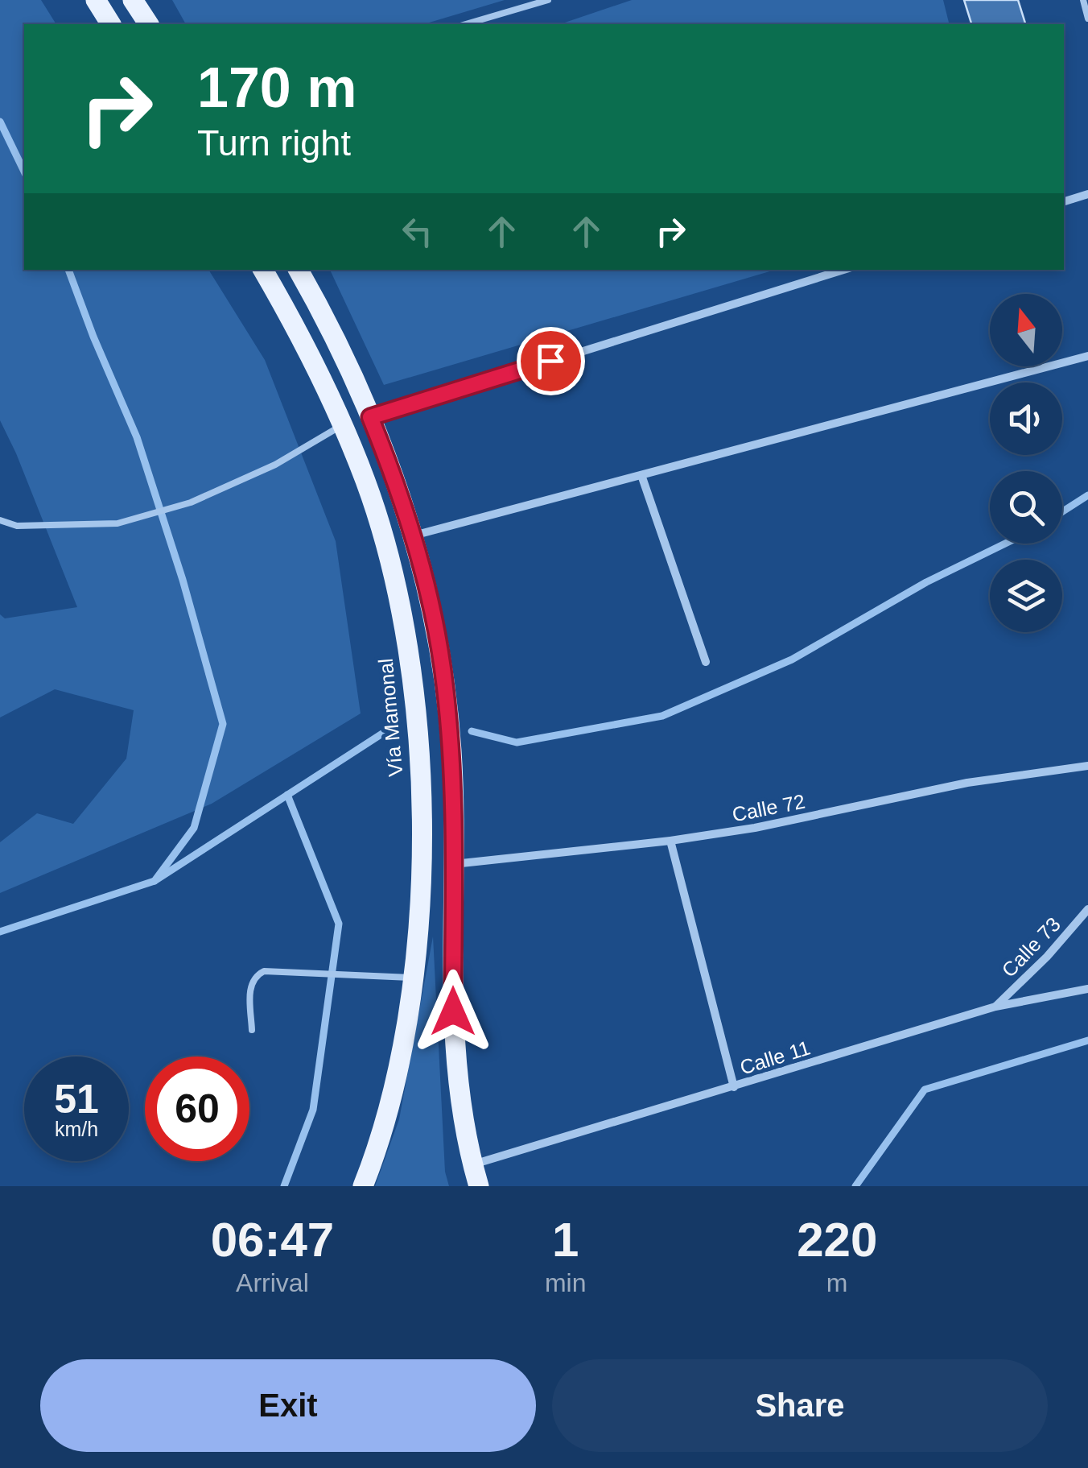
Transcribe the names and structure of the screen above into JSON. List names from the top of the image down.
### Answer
{
  "streets": {
    "main road": ["Vía Mamonal"],
    "street": ["Calle 72", "Calle 73", "Calle 11"]
  },
  "crossings": [
    ["Calle 73", "Calle 11"]
  ],
  "north": "top",
  "page": {
    "turn": ["170 m", "Turn right"],
    "speed": "51 km/h",
    "limit": "60",
    "eta": [
      "06:47",
      "Arrival",
      "1",
      "min",
      "220",
      "m"
    ],
    "buttons": ["Exit", "Share"]
  }
}
